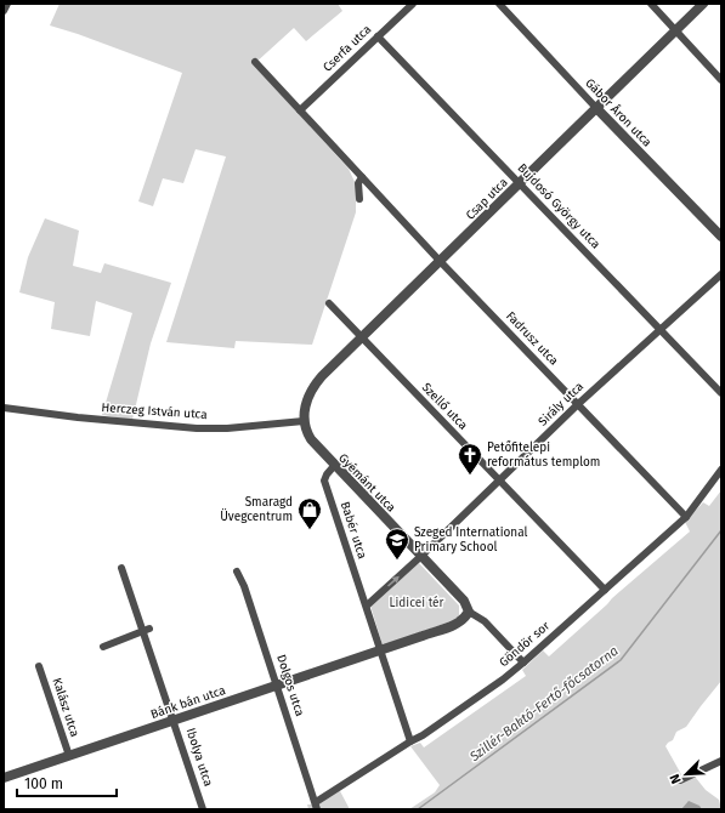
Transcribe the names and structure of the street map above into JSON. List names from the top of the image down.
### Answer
{
  "streets": {
    "street": [
      "Cserfa utca",
      "Gábor Áron utca",
      "Csap utca",
      "Bujdosó György utca",
      "Fadrusz utca",
      "Sirály utca",
      "Szellő utca",
      "Herczeg István utca",
      "Gyémánt utca",
      "Babér utca",
      "Göndör sor",
      "Dolgos utca",
      "Bánk bán utca",
      "Kalász utca",
      "Ibolya utca"
    ]
  },
  "crossings": [
    ["Cserfa utca", "Bujdosó György utca"],
    ["Cserfa utca", "Fadrusz utca"],
    ["Gábor Áron utca", "Csap utca"],
    ["Csap utca", "Bujdosó György utca"],
    ["Csap utca", "Fadrusz utca"],
    ["Csap utca", "Szellő utca"],
    ["Csap utca", "Herczeg István utca"],
    ["Csap utca", "Gyémánt utca"],
    ["Bujdosó György utca", "Sirály utca"],
    ["Fadrusz utca", "Sirály utca"],
    ["Fadrusz utca", "Göndör sor"],
    ["Sirály utca", "Szellő utca"],
    ["Sirály utca", "Gyémánt utca"],
    ["Szellő utca", "Göndör sor"],
    ["Herczeg István utca", "Gyémánt utca"],
    ["Gyémánt utca", "Babér utca"],
    ["Göndör sor", "Dolgos utca"],
    ["Dolgos utca", "Bánk bán utca"],
    ["Bánk bán utca", "Kalász utca"],
    ["Bánk bán utca", "Ibolya utca"]
  ],
  "water": ["Szillér-Baktó-Fertő-főcsatorna"],
  "parks": ["Lidicei tér"],
  "places": {
    "church": ["Petőfitelepi református templom"],
    "shop": ["Smaragd Üvegcentrum"],
    "school or university": ["Szeged International Primary School"]
  },
  "scale_bar": "100 m",
  "north": "bottom left"
}
